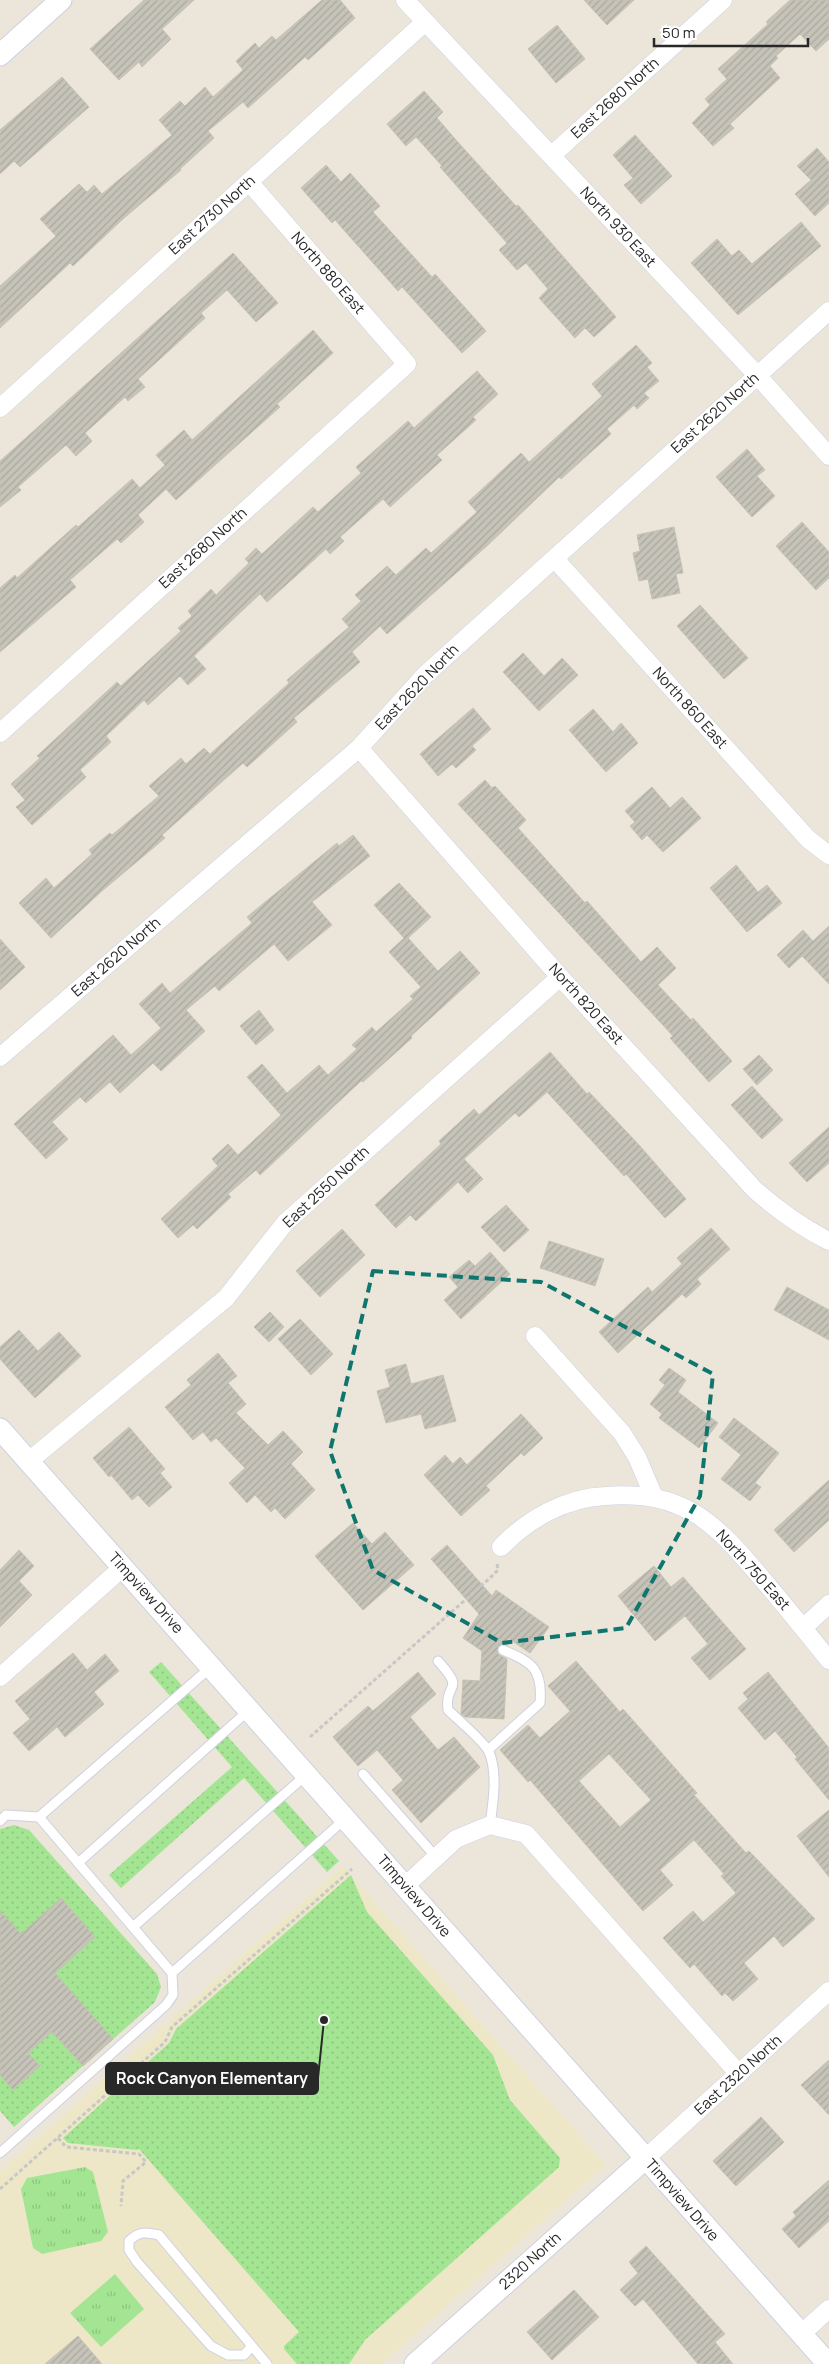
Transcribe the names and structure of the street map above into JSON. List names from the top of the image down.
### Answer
{
  "streets": {
    "street": [
      "East 2680 North",
      "East 2730 North",
      "North 930 East",
      "North 880 East",
      "East 2620 North",
      "North 860 East",
      "North 820 East",
      "East 2550 North",
      "North 750 East",
      "Timpview Drive",
      "East 2320 North",
      "2320 North"
    ]
  },
  "crossings": [
    ["East 2680 North", "North 930 East"],
    ["East 2680 North", "North 880 East"],
    ["East 2730 North", "North 930 East"],
    ["East 2730 North", "North 880 East"],
    ["North 930 East", "East 2620 North"],
    ["East 2620 North", "North 860 East"],
    ["East 2620 North", "North 820 East"],
    ["North 820 East", "East 2550 North"],
    ["East 2550 North", "Timpview Drive"],
    ["Timpview Drive", "East 2320 North"],
    ["Timpview Drive", "2320 North"],
    ["East 2320 North", "2320 North"]
  ],
  "places": ["Rock Canyon Elementary"],
  "scale_bar": "50 m"
}
